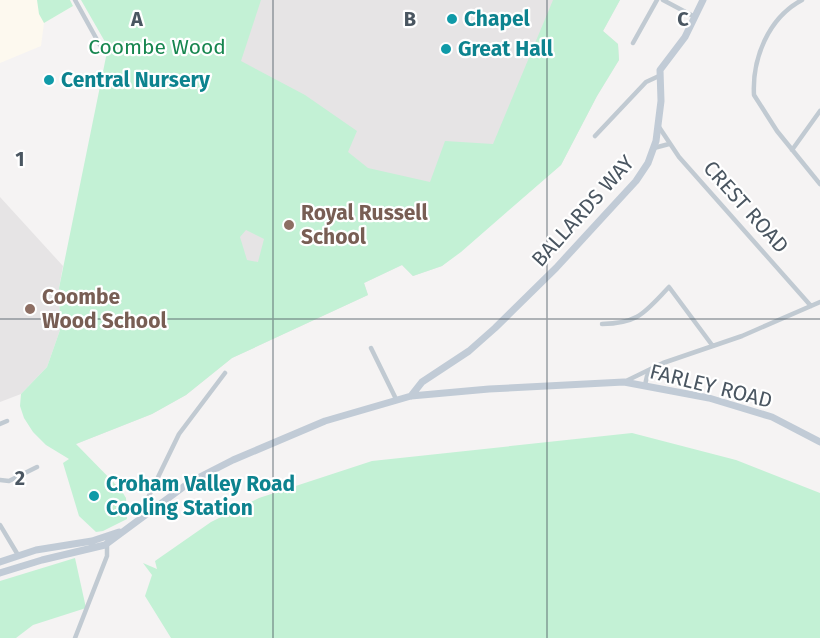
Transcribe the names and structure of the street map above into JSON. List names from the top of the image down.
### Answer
{
  "streets": {
    "street": ["CREST ROAD", "BALLARDS WAY", "FARLEY ROAD"]
  },
  "crossings": [
    ["CREST ROAD", "BALLARDS WAY"],
    ["BALLARDS WAY", "FARLEY ROAD"]
  ],
  "parks": ["Coombe Wood"],
  "places": [
    "Chapel",
    "Great Hall",
    "Central Nursery",
    "Royal Russell School",
    "Coombe Wood School",
    "Croham Valley Road Cooling Station"
  ],
  "grid": {
    "columns": ["A", "B", "C"],
    "rows": ["1", "2"]
  }
}
